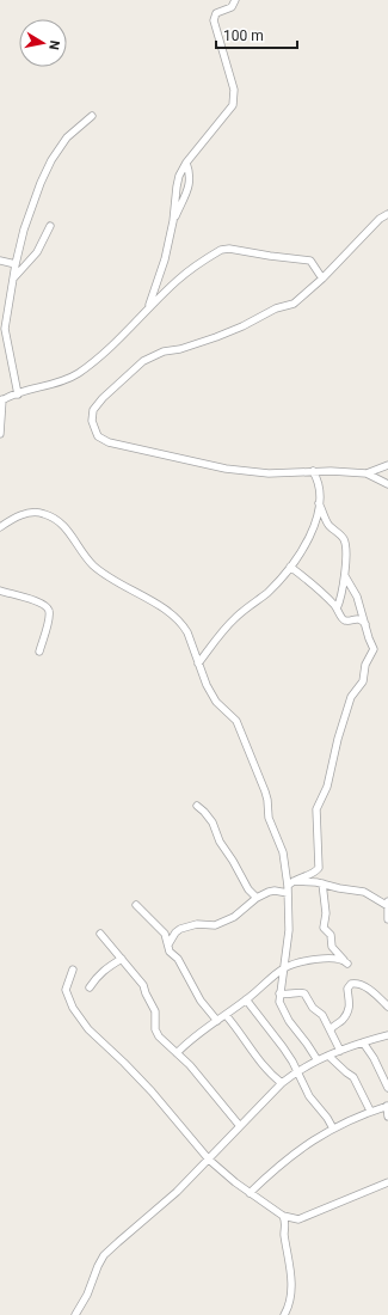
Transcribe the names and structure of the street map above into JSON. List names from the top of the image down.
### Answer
{
  "scale_bar": "100 m",
  "north": "right"
}
